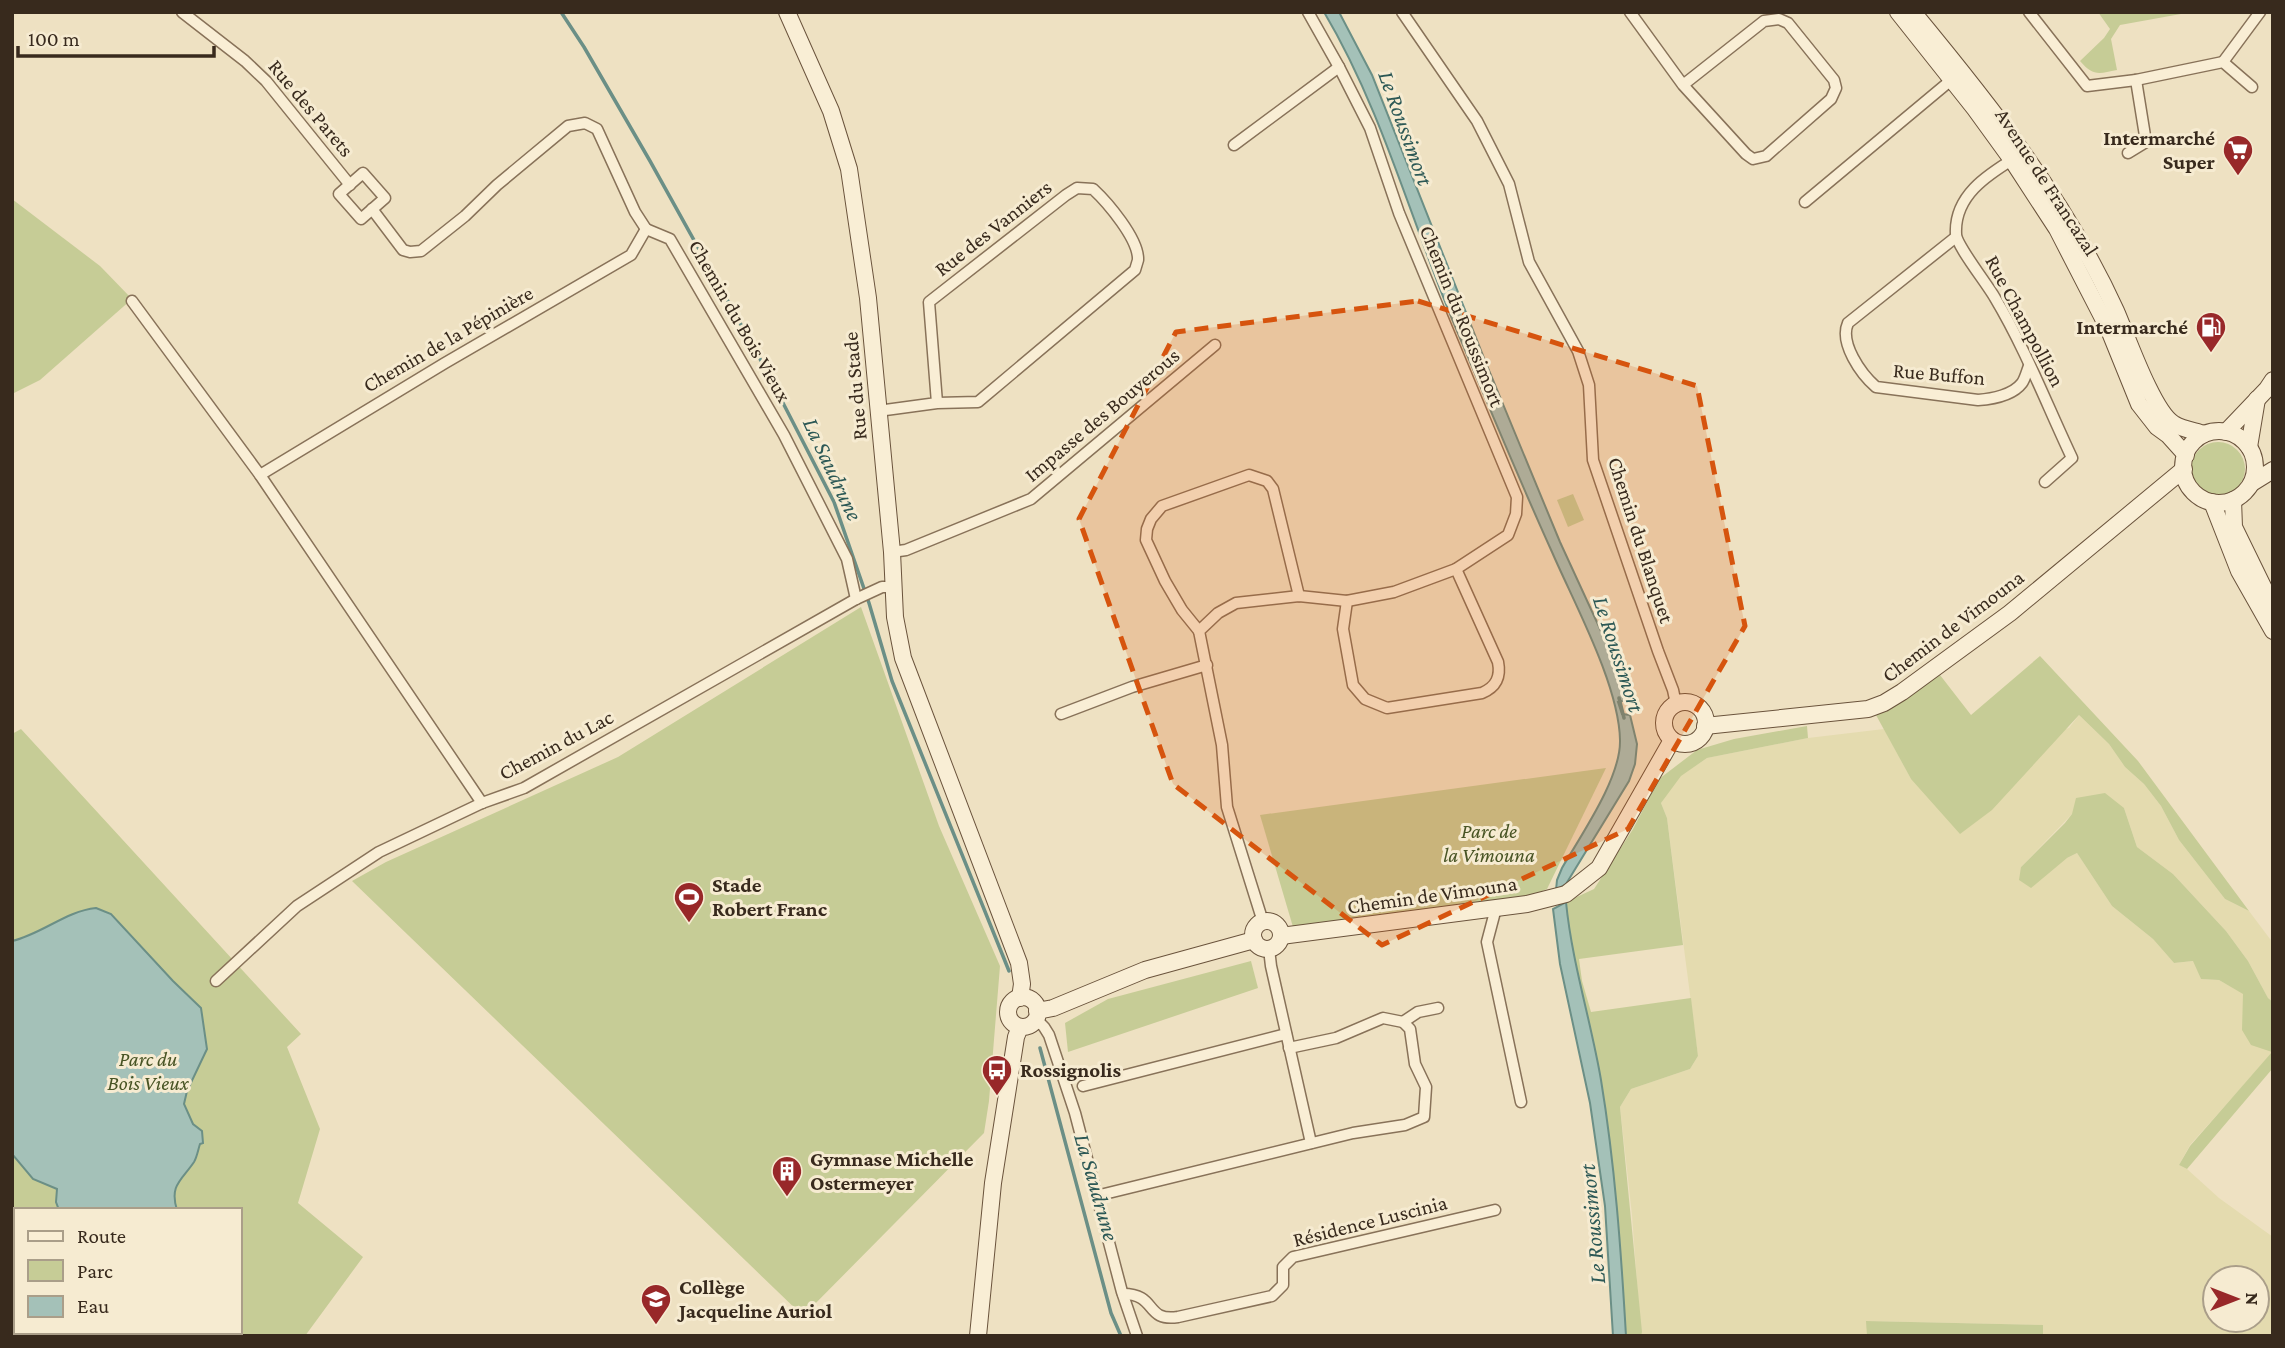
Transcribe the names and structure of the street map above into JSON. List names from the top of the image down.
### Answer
{
  "streets": {
    "street": [
      "Rue des Parets",
      "Avenue de Francazal",
      "Rue des Vanniers",
      "Chemin du Roussimort",
      "Chemin du Bois Vieux",
      "Rue Champollion",
      "Chemin de la Pépinière",
      "Rue Buffon",
      "Rue du Stade",
      "Impasse des Bouyerous",
      "Chemin du Blanquet",
      "Chemin de Vimouna",
      "Chemin du Lac",
      "Résidence Luscinia"
    ]
  },
  "crossings": [
    ["Avenue de Francazal", "Chemin de Vimouna"],
    ["Rue des Vanniers", "Rue du Stade"],
    ["Chemin du Bois Vieux", "Chemin de la Pépinière"],
    ["Chemin du Bois Vieux", "Chemin du Lac"],
    ["Rue Champollion", "Rue Buffon"],
    ["Rue du Stade", "Impasse des Bouyerous"],
    ["Rue du Stade", "Chemin du Lac"],
    ["Chemin du Blanquet", "Chemin de Vimouna"]
  ],
  "water": ["Le Roussimort", "La Saudrune"],
  "parks": ["Parc de la Vimouna", "Parc du Bois Vieux"],
  "places": {
    "supermarket": ["Intermarché Super"],
    "fuel station": ["Intermarché"],
    "sports": ["Stade Robert Franc"],
    "bus stop": ["Rossignolis"],
    "building": ["Gymnase Michelle Ostermeyer"],
    "school or university": ["Collège Jacqueline Auriol"]
  },
  "legend": ["Route", "Parc", "Eau"],
  "scale_bar": "100 m",
  "north": "right"
}
